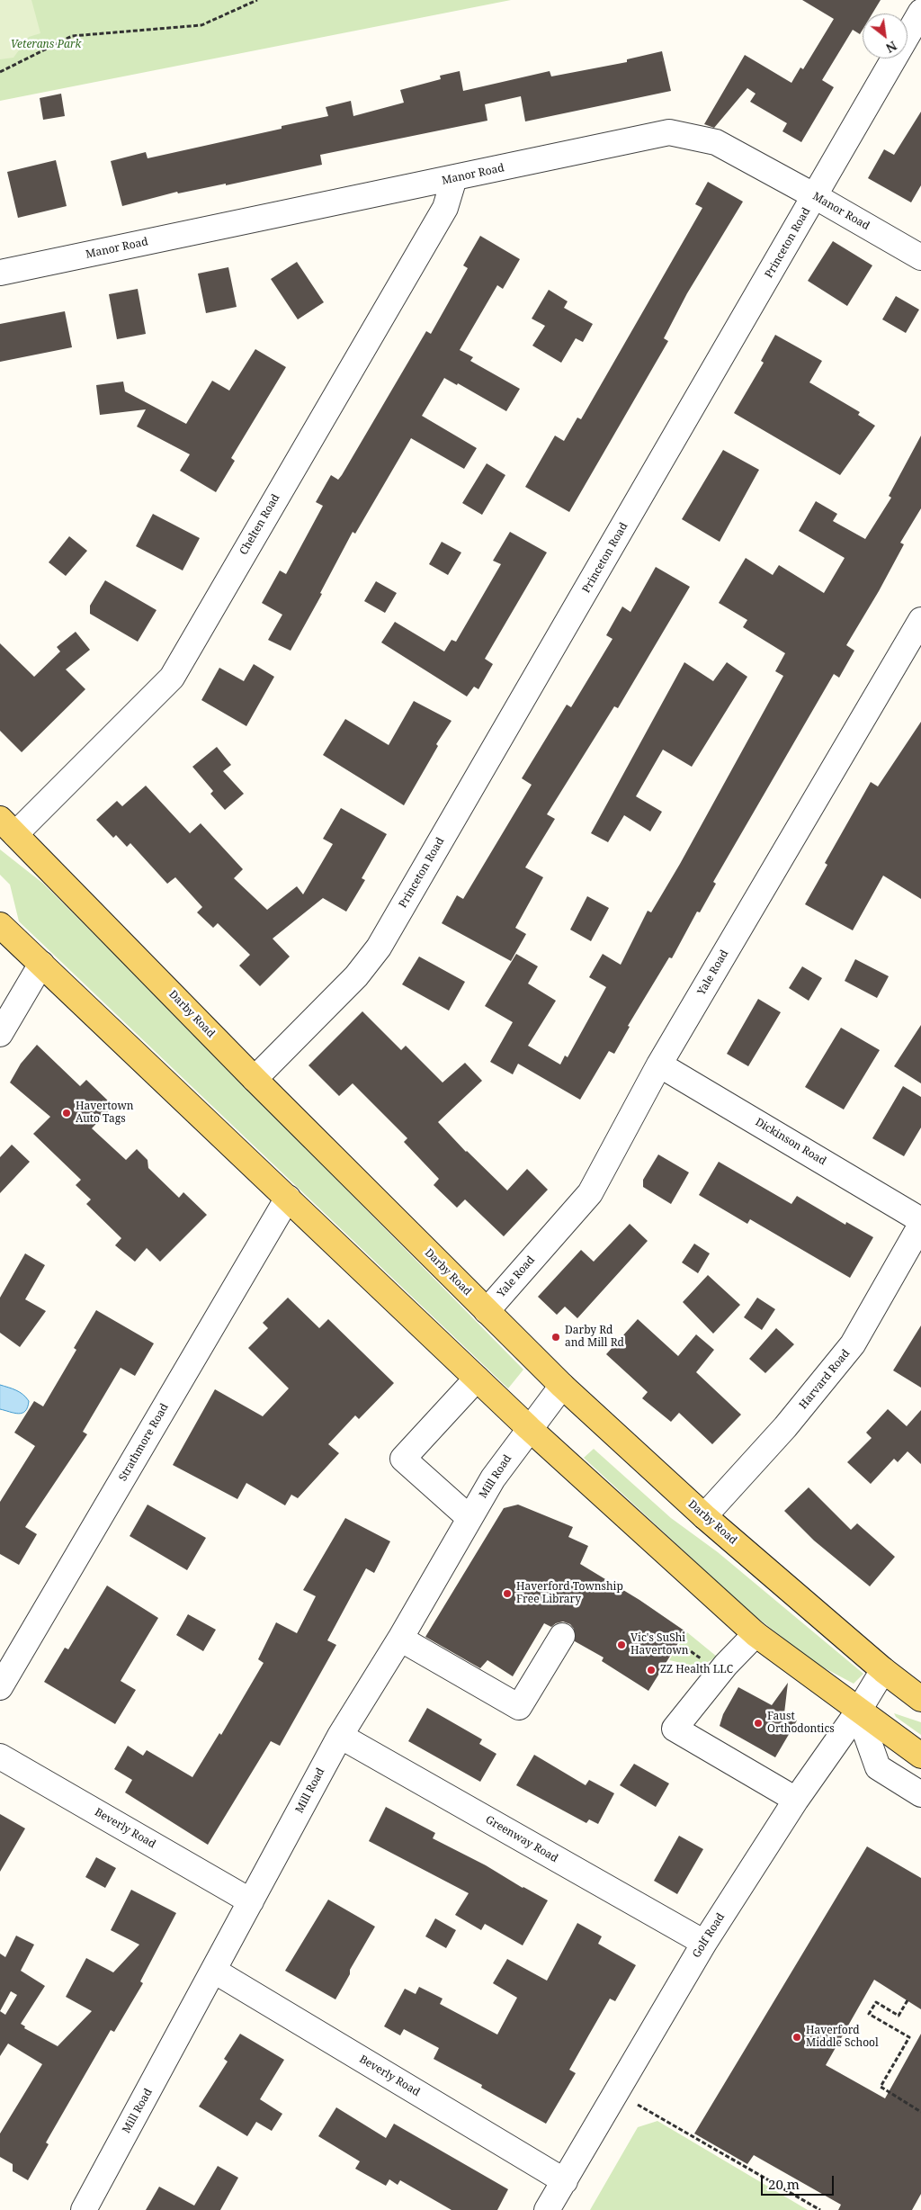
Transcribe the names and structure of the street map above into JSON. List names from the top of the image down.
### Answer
{
  "streets": {
    "main road": ["Darby Road"],
    "street": [
      "Manor Road",
      "Princeton Road",
      "Chelten Road",
      "Yale Road",
      "Dickinson Road",
      "Harvard Road",
      "Strathmore Road",
      "Mill Road",
      "Beverly Road",
      "Greenway Road",
      "Golf Road"
    ]
  },
  "crossings": [
    ["Manor Road", "Princeton Road"],
    ["Manor Road", "Chelten Road"],
    ["Princeton Road", "Darby Road"],
    ["Chelten Road", "Darby Road"],
    ["Yale Road", "Darby Road"],
    ["Yale Road", "Dickinson Road"],
    ["Darby Road", "Harvard Road"],
    ["Darby Road", "Mill Road"],
    ["Darby Road", "Golf Road"],
    ["Mill Road", "Beverly Road"],
    ["Mill Road", "Greenway Road"],
    ["Beverly Road", "Golf Road"],
    ["Greenway Road", "Golf Road"]
  ],
  "parks": ["Veterans Park"],
  "places": [
    "Havertown Auto Tags",
    "Darby Rd and Mill Rd",
    "Haverford Township Free Library",
    "Vic's SuShi Havertown",
    "ZZ Health LLC",
    "Faust Orthodontics",
    "Haverford Middle School"
  ],
  "scale_bar": "20 m",
  "north": "bottom right"
}
